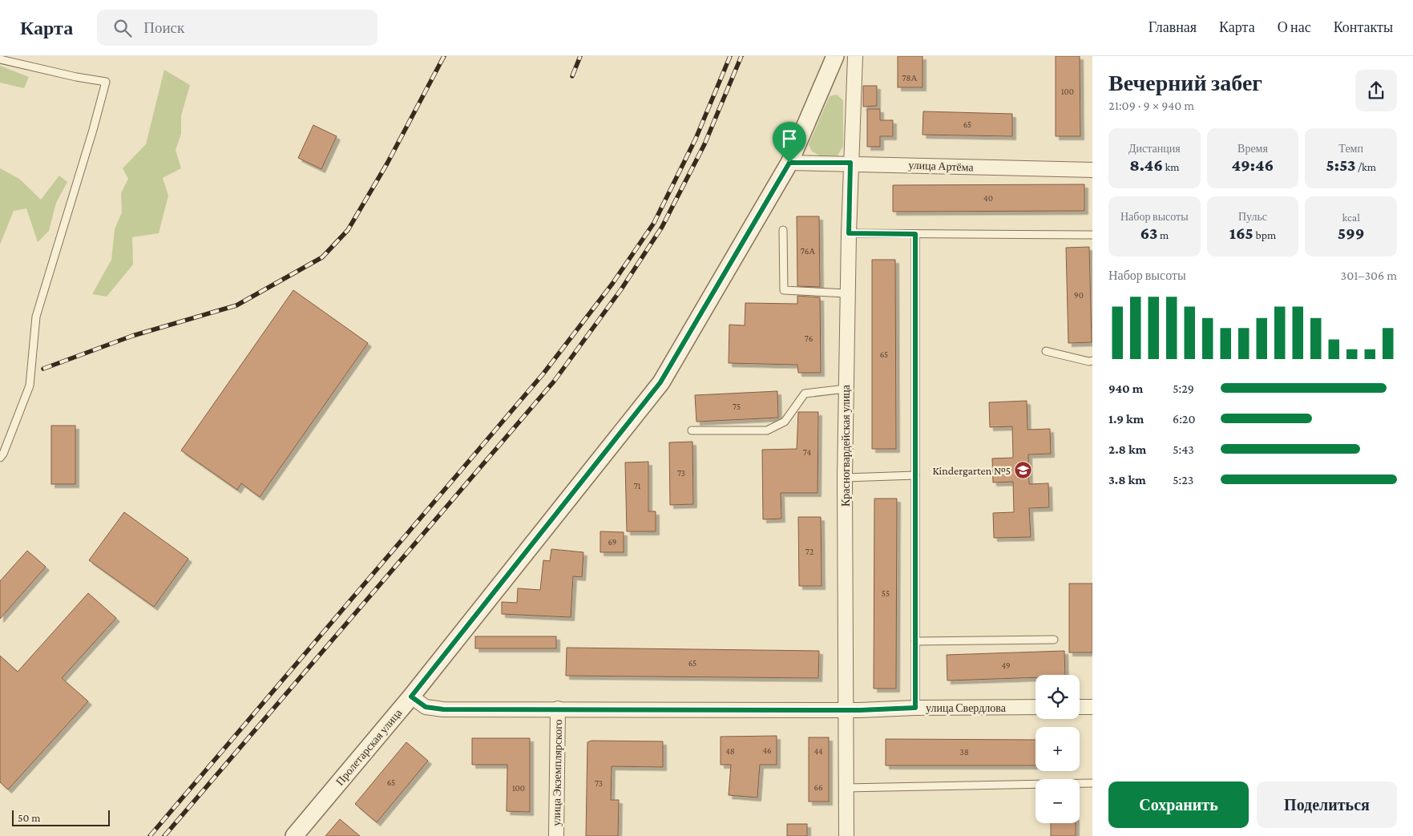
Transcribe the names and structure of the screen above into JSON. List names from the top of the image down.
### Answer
{
  "streets": {
    "street": [
      "улица Артёма",
      "Красногвардейская улица",
      "улица Свердлова",
      "Пролетарская улица",
      "улица Экземплярского"
    ]
  },
  "crossings": [
    ["улица Артёма", "Красногвардейская улица"],
    ["улица Артёма", "Пролетарская улица"],
    ["Красногвардейская улица", "улица Свердлова"],
    ["улица Свердлова", "Пролетарская улица"],
    ["улица Свердлова", "улица Экземплярского"]
  ],
  "places": {
    "school or university": ["Kindergarten №5"]
  },
  "house_numbers": [
    "78А",
    "100",
    "65",
    "40",
    "76А",
    "90",
    "76",
    "65",
    "75",
    "74",
    "73",
    "71",
    "69",
    "72",
    "55",
    "65",
    "49",
    "46",
    "48",
    "44",
    "38",
    "65",
    "73",
    "66",
    "100"
  ],
  "scale_bar": "50 m",
  "page": {
    "header": "Карта",
    "search": "Поиск",
    "nav": [
      "Главная",
      "Карта",
      "О нас",
      "Контакты"
    ],
    "heading": ["Вечерний забег", "21:09 · 9 × 940 m"],
    "stats": [
      ["Дистанция", "8.46 km"],
      ["Время", "49:46"],
      ["Темп", "5:53 /km"],
      ["Набор высоты", "63 m"],
      ["Пульс", "165 bpm"],
      ["kcal", "599"]
    ],
    "chart": ["Набор высоты", "301–306 m"],
    "list": [
      {
        "name": "940 m",
        "note": "5:29"
      },
      {
        "name": "1.9 km",
        "note": "6:20"
      },
      {
        "name": "2.8 km",
        "note": "5:43"
      },
      {
        "name": "3.8 km",
        "note": "5:23"
      }
    ],
    "map_buttons": ["+", "−"],
    "buttons": ["Сохранить", "Поделиться"],
    "scale": "50 m"
  }
}
